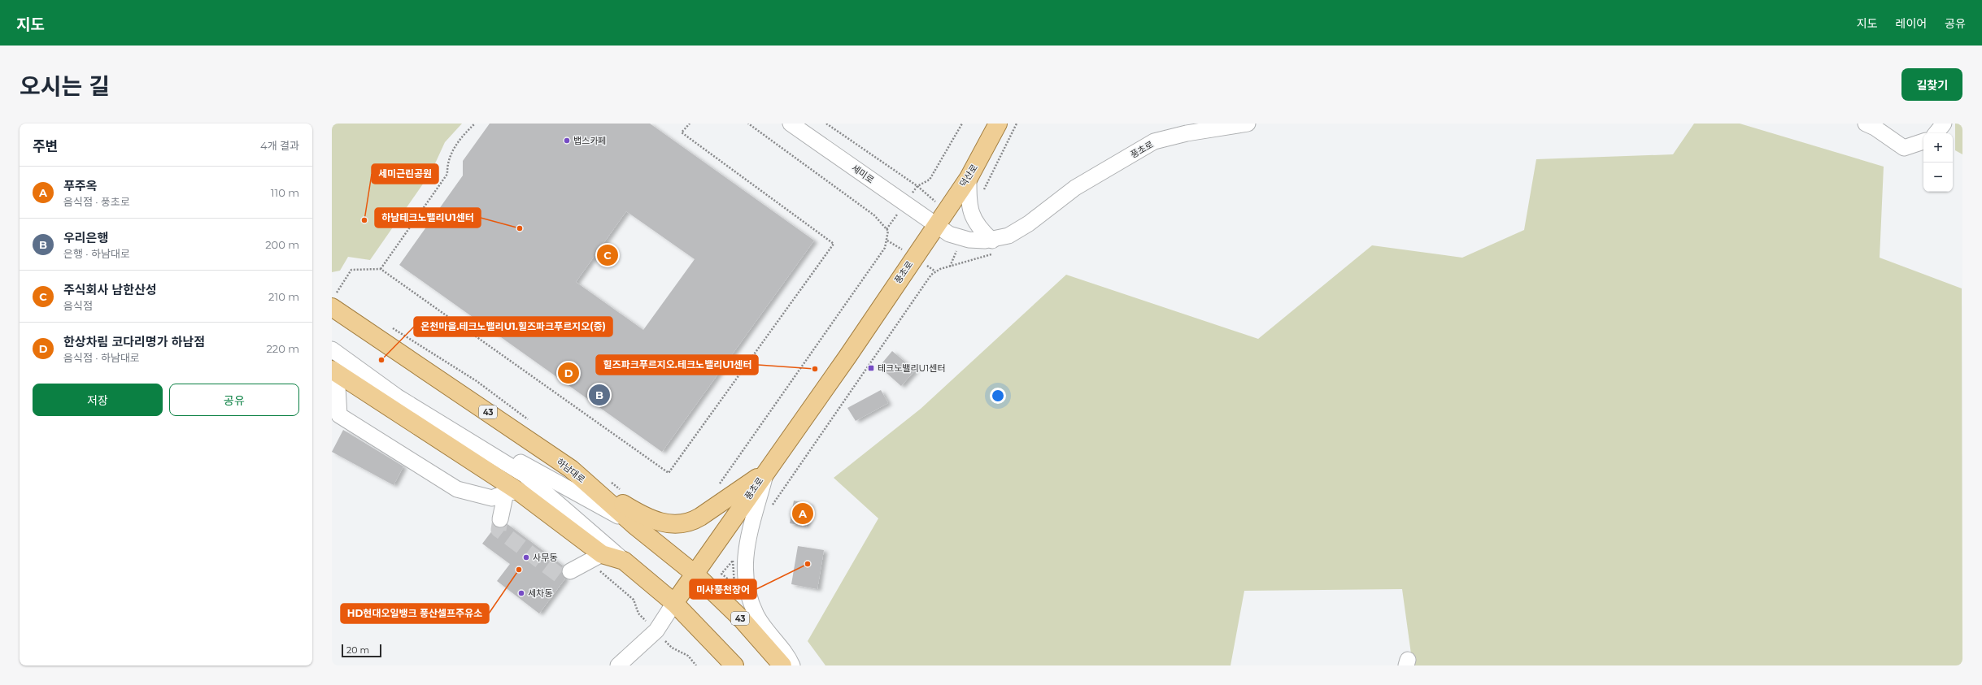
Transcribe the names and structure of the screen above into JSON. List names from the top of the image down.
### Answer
{
  "streets": {
    "main road": [
      "풍초로",
      "덕산로",
      "43",
      "하남대로"
    ],
    "street": ["세미로"]
  },
  "crossings": [
    ["풍초로", "세미로"],
    ["풍초로", "덕산로"],
    ["풍초로", "하남대로"],
    ["세미로", "덕산로"]
  ],
  "places": {
    "other": [
      "뱁스카페",
      "세미근린공원",
      "하남테크노밸리U1센터",
      "온천마을.테크노밸리U1.힐즈파크푸르지오(중)",
      "힐즈파크푸르지오.테크노밸리U1센터",
      "사무동",
      "미사풍천장어",
      "HD현대오일뱅크 풍산셀프주유소",
      "세차동"
    ],
    "transit": ["테크노밸리U1센터"]
  },
  "scale_bar": "20 m",
  "page": {
    "header": "지도",
    "nav": ["지도", "레이어", "공유"],
    "title": "오시는 길",
    "buttons": [
      "길찾기",
      ["저장", "공유"]
    ],
    "heading": ["주변", "4개 결과"],
    "map_buttons": ["+", "−"],
    "list": [
      {
        "mark": "A",
        "name": "푸주옥",
        "note": "음식점 · 풍초로",
        "value": "110 m"
      },
      {
        "mark": "B",
        "name": "우리은행",
        "note": "은행 · 하남대로",
        "value": "200 m"
      },
      {
        "mark": "C",
        "name": "주식회사 남한산성",
        "note": "음식점",
        "value": "210 m"
      },
      {
        "mark": "D",
        "name": "한상차림 코다리명가 하남점",
        "note": "음식점 · 하남대로",
        "value": "220 m"
      }
    ],
    "pins": [
      "C",
      "D",
      "B",
      "A"
    ],
    "scale": "20 m"
  }
}
